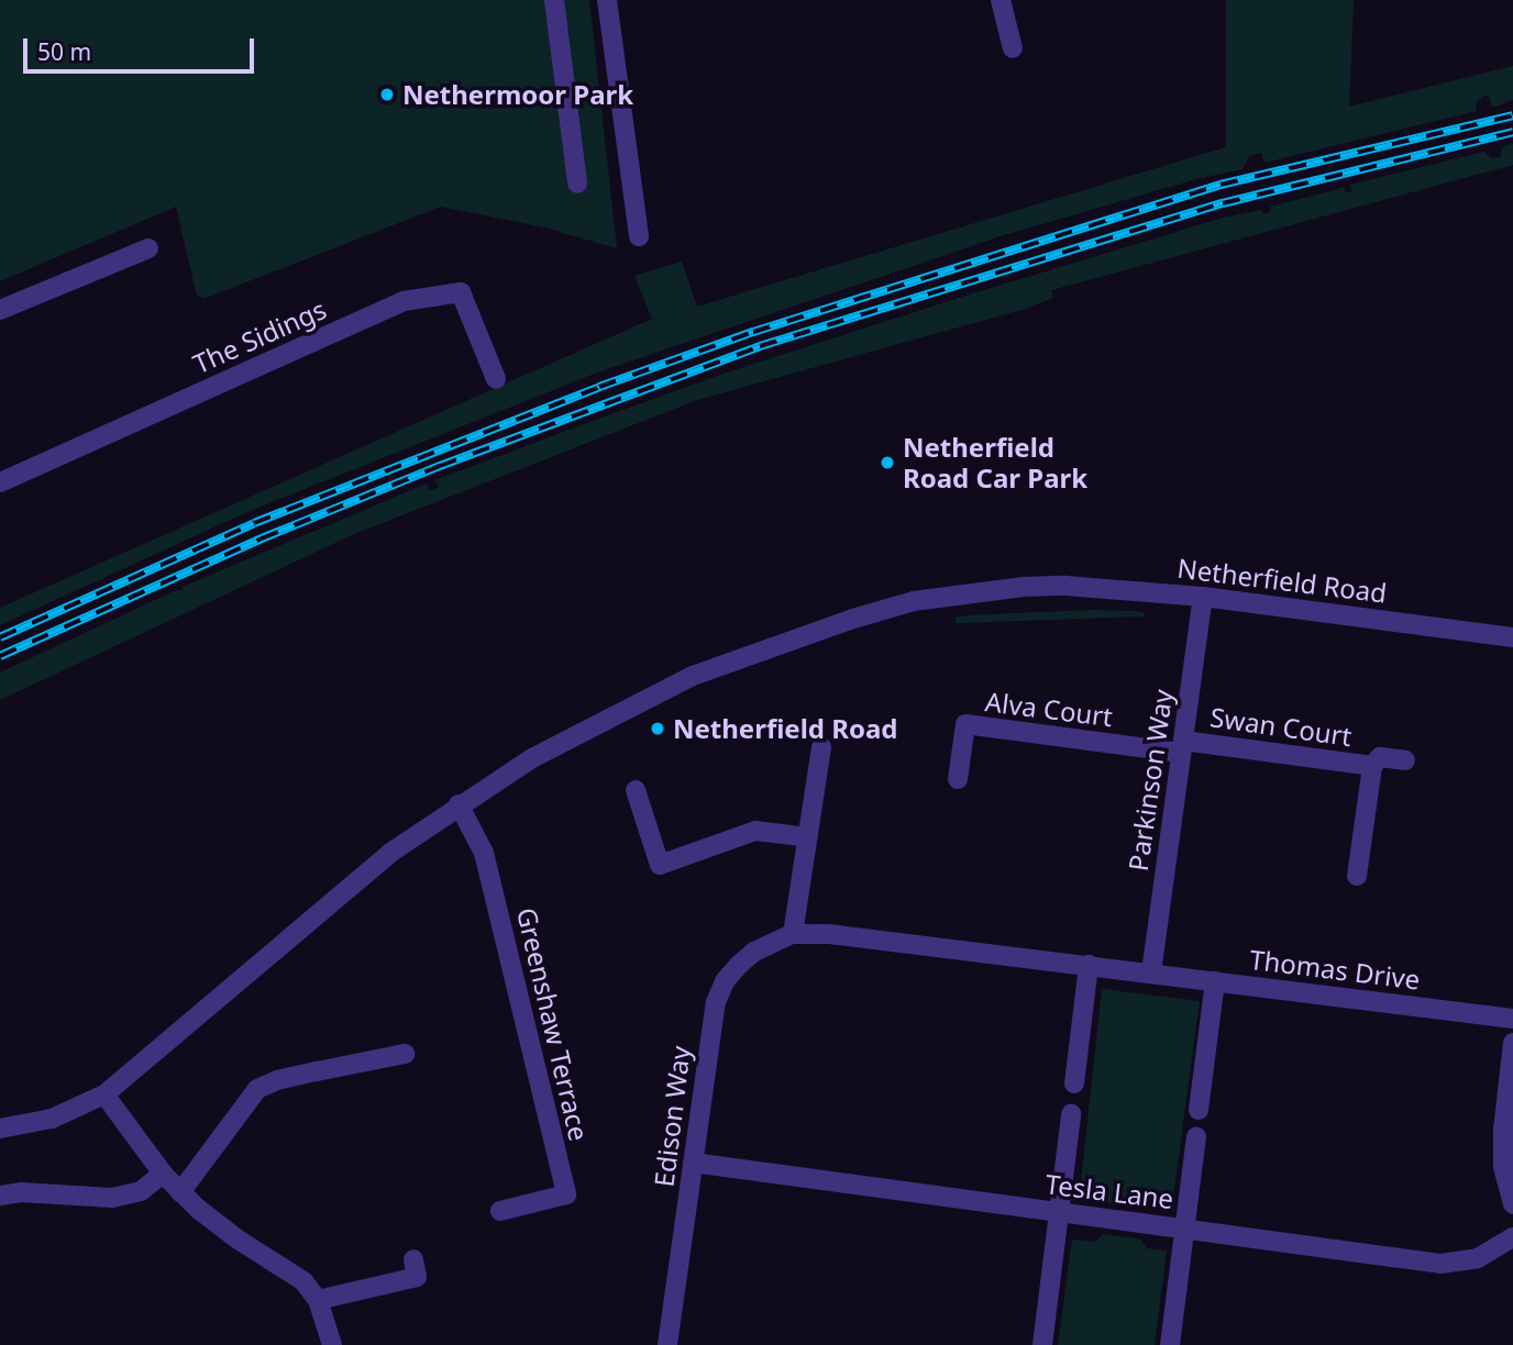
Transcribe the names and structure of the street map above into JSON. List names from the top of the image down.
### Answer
{
  "streets": {
    "street": [
      "The Sidings",
      "Netherfield Road",
      "Alva Court",
      "Swan Court",
      "Parkinson Way",
      "Thomas Drive",
      "Greenshaw Terrace",
      "Edison Way",
      "Tesla Lane"
    ]
  },
  "crossings": [
    ["Netherfield Road", "Parkinson Way"],
    ["Netherfield Road", "Greenshaw Terrace"],
    ["Alva Court", "Swan Court"],
    ["Alva Court", "Parkinson Way"],
    ["Swan Court", "Parkinson Way"],
    ["Parkinson Way", "Thomas Drive"],
    ["Parkinson Way", "Edison Way"],
    ["Thomas Drive", "Edison Way"],
    ["Edison Way", "Tesla Lane"]
  ],
  "places": ["Nethermoor Park", "Netherfield Road Car Park", "Netherfield Road"],
  "scale_bar": "50 m"
}
